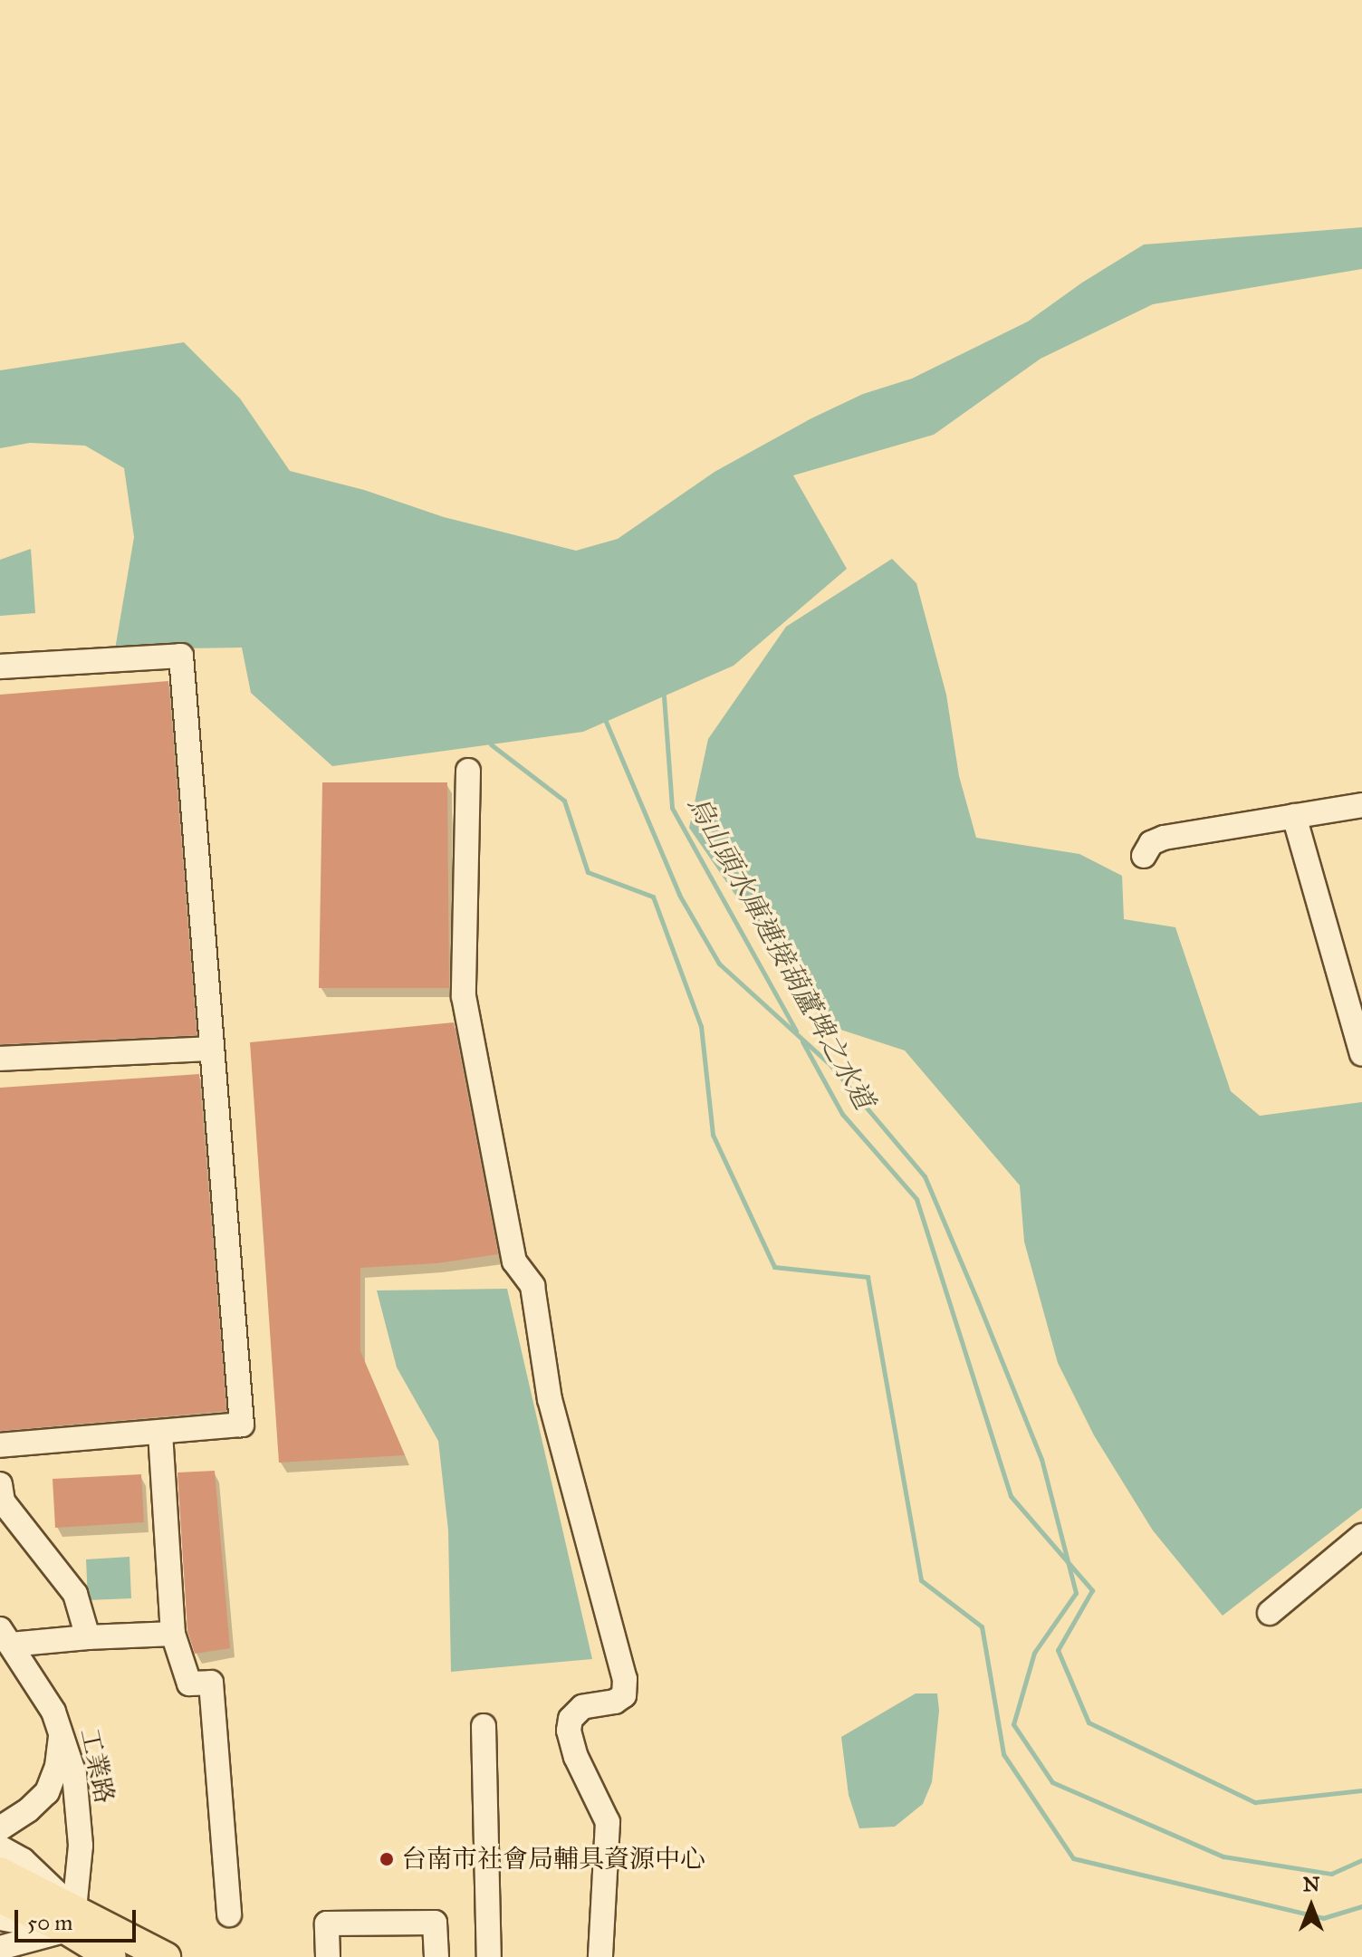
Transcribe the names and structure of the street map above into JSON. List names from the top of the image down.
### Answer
{
  "streets": {
    "street": ["工業路"]
  },
  "water": ["烏山頭水庫連接葫蘆埤之水道"],
  "places": ["台南市社會局輔具資源中心"],
  "scale_bar": "50 m",
  "north": "top"
}
